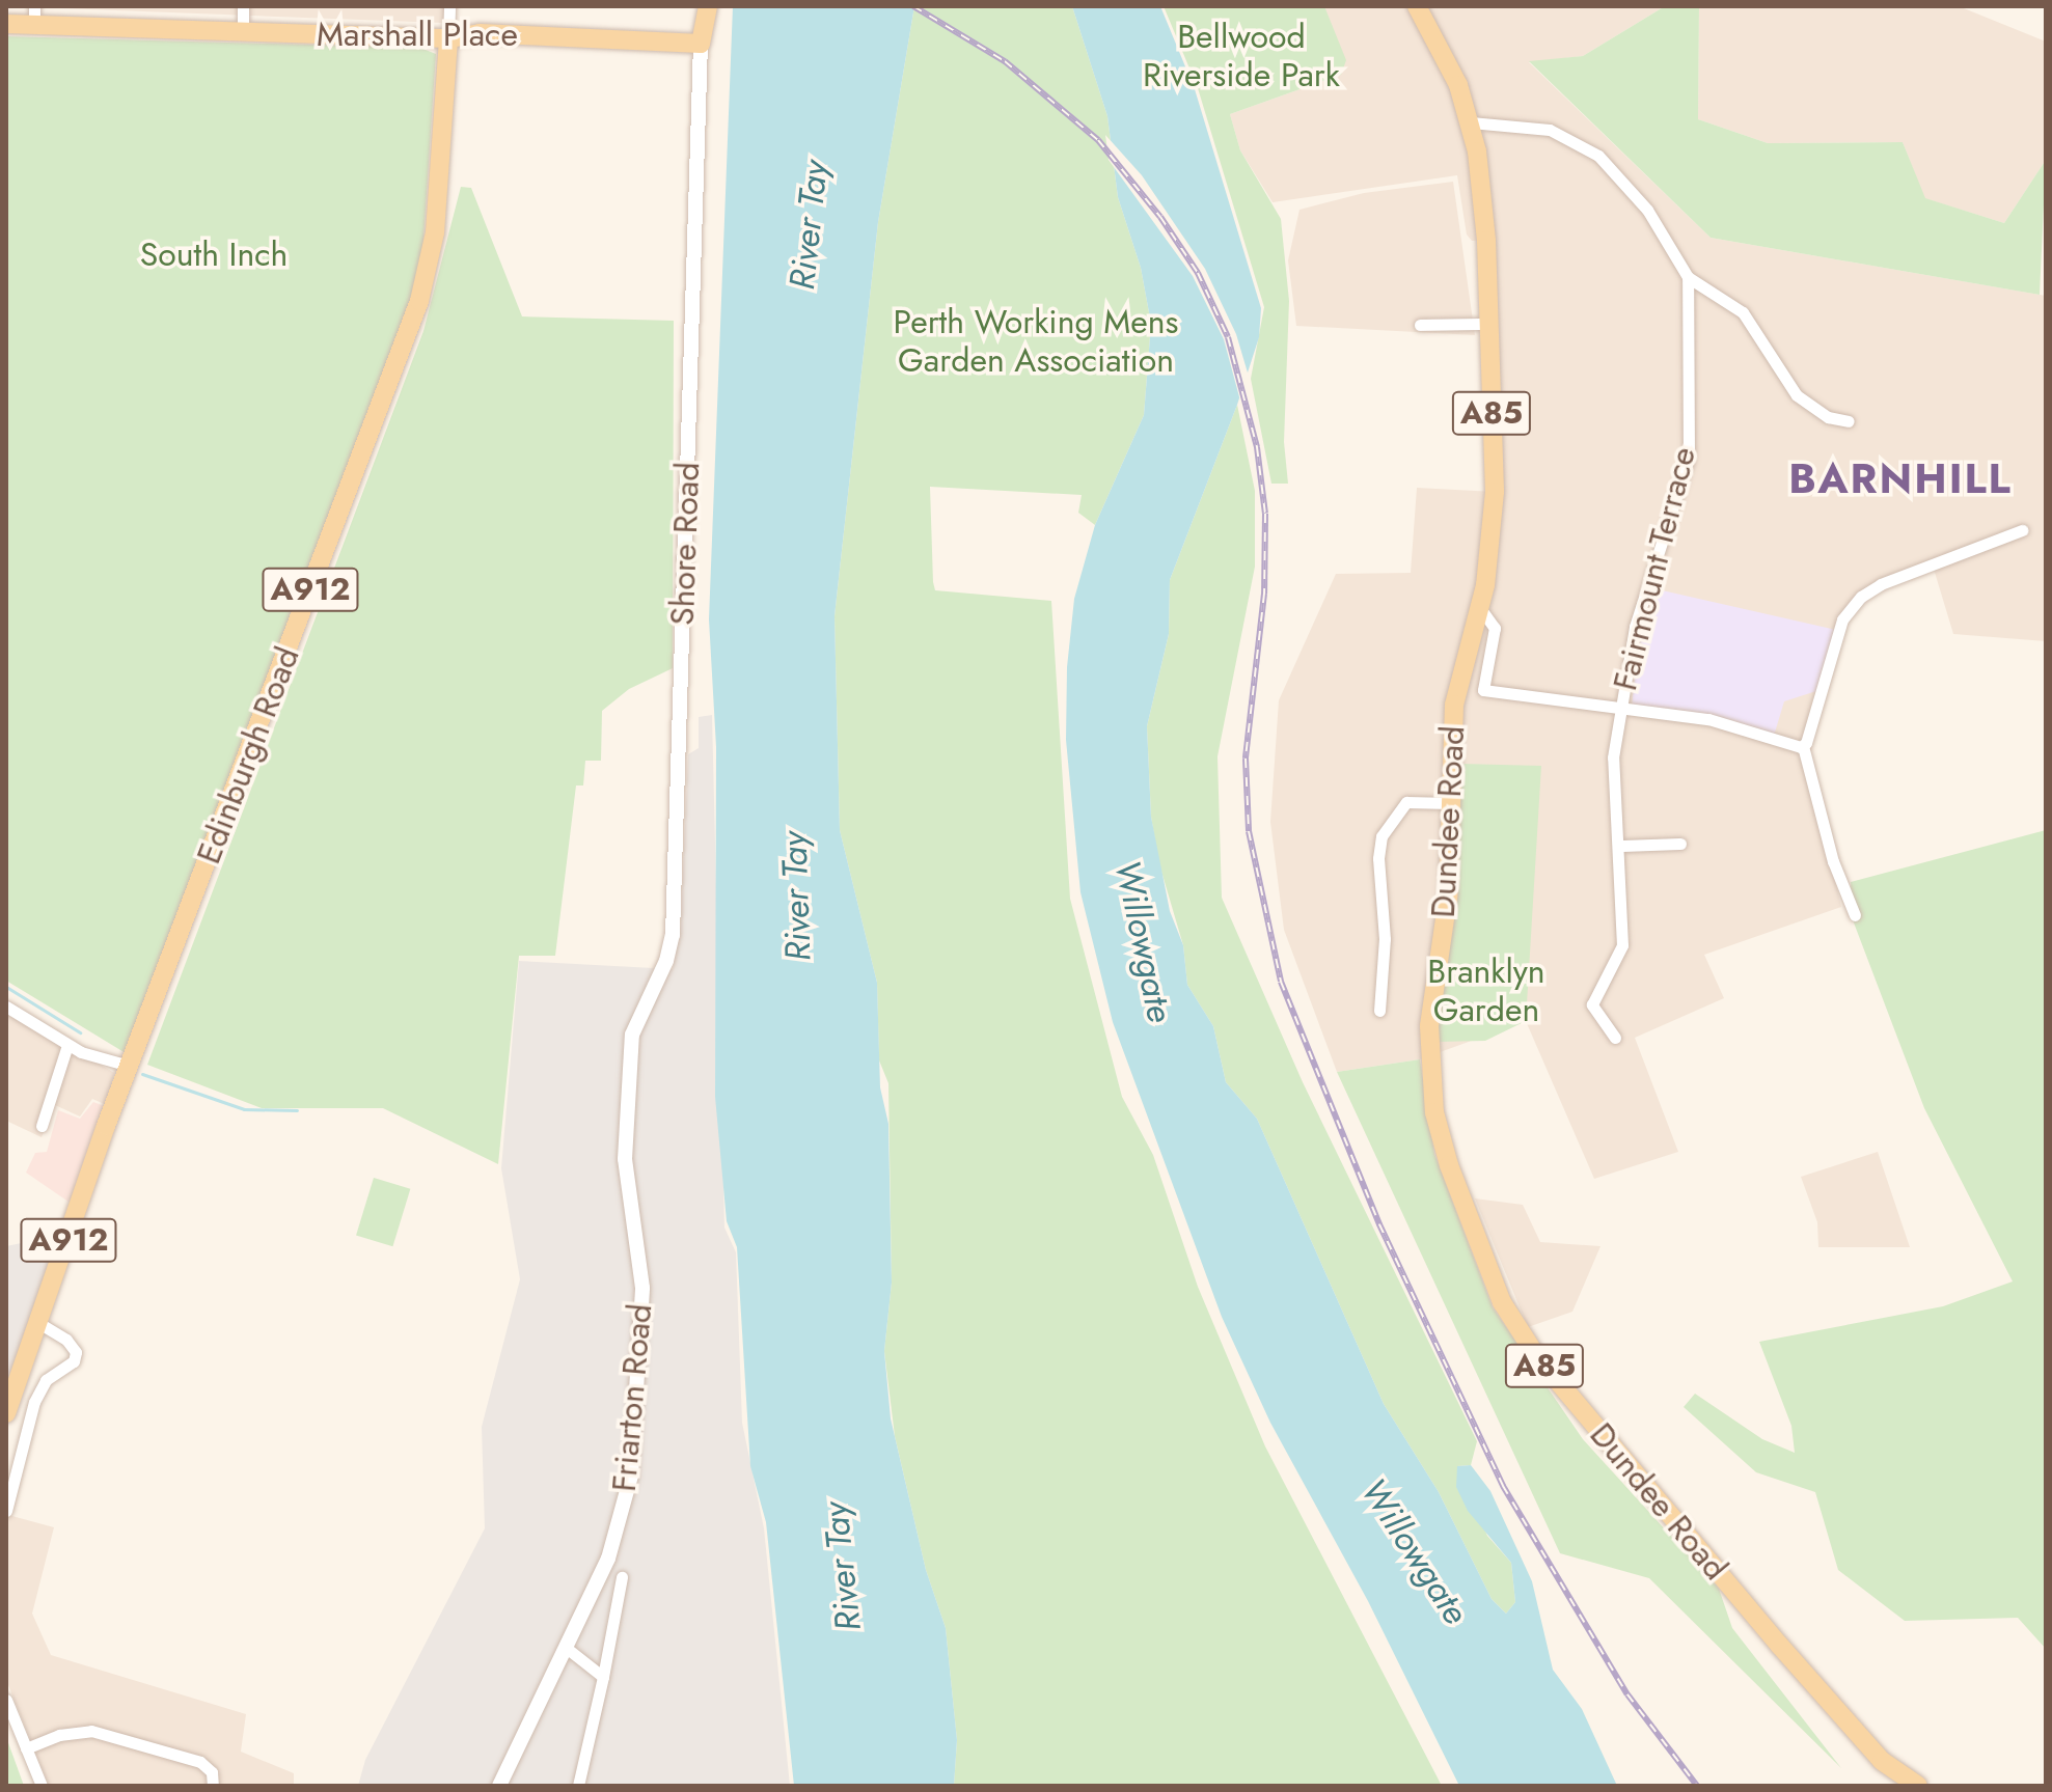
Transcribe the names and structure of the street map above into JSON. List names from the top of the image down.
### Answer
{
  "streets": {
    "main road": [
      "Marshall Place",
      "A85",
      "A912",
      "Edinburgh Road",
      "Dundee Road"
    ],
    "street": ["Shore Road", "Fairmount Terrace", "Friarton Road"]
  },
  "crossings": [
    ["Marshall Place", "Shore Road"],
    ["Marshall Place", "Edinburgh Road"],
    ["Shore Road", "Friarton Road"]
  ],
  "districts": ["BARNHILL"],
  "water": ["River Tay", "Willowgate"],
  "parks": [
    "Bellwood Riverside Park",
    "South Inch",
    "Perth Working Mens Garden Association",
    "Branklyn Garden"
  ]
}
